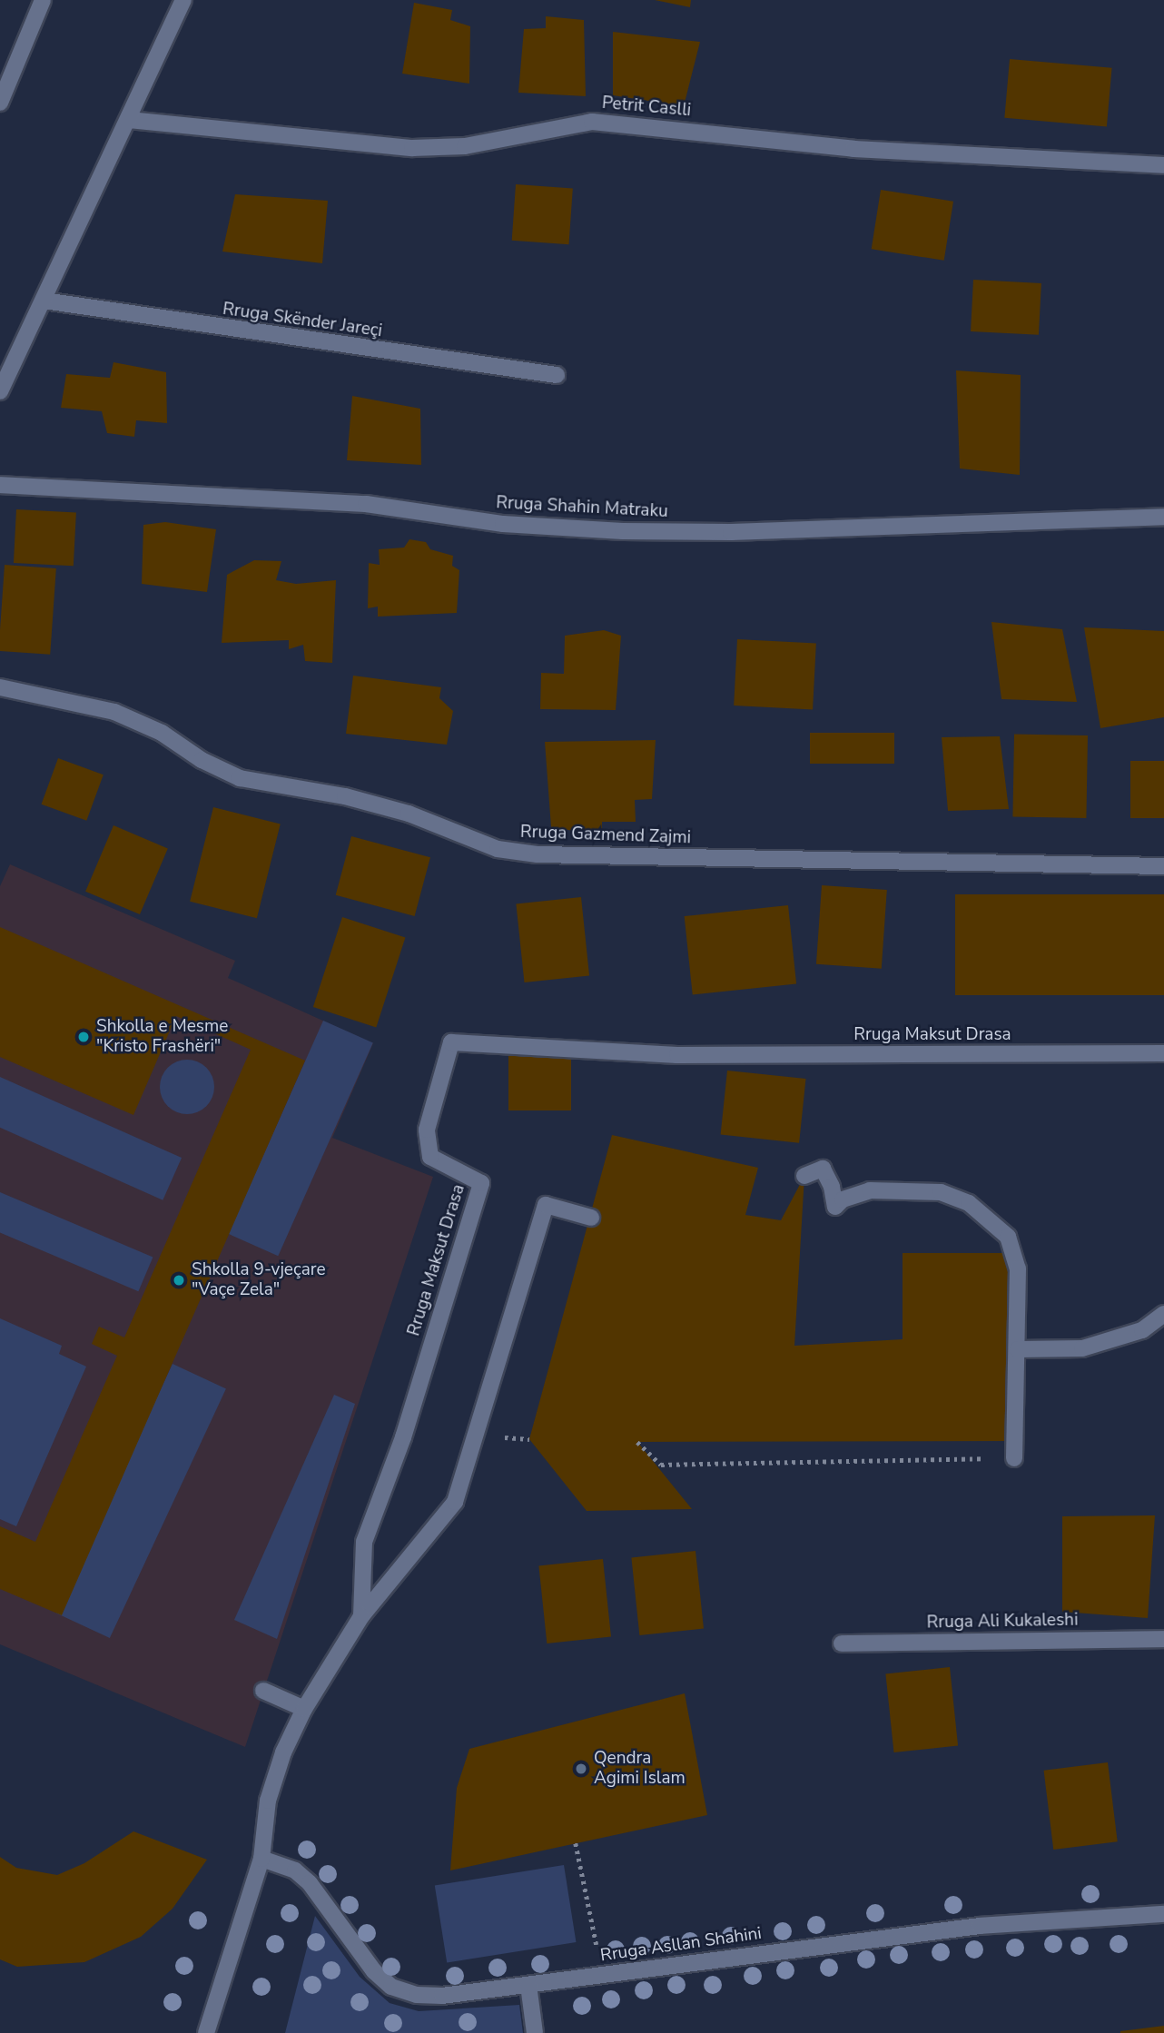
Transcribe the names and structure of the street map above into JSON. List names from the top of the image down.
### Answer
{
  "streets": {
    "street": [
      "Petrit Caslli",
      "Rruga Skënder Jareçi",
      "Rruga Shahin Matraku",
      "Rruga Gazmend Zajmi",
      "Rruga Maksut Drasa",
      "Rruga Ali Kukaleshi",
      "Rruga Asllan Shahini"
    ]
  },
  "crossings": [
    ["Rruga Maksut Drasa", "Rruga Asllan Shahini"]
  ],
  "places": ["Shkolla e Mesme \"Kristo Frashëri\"", "Shkolla 9-vjeçare \"Vaçe Zela\"", "Qendra Agimi Islam"]
}
